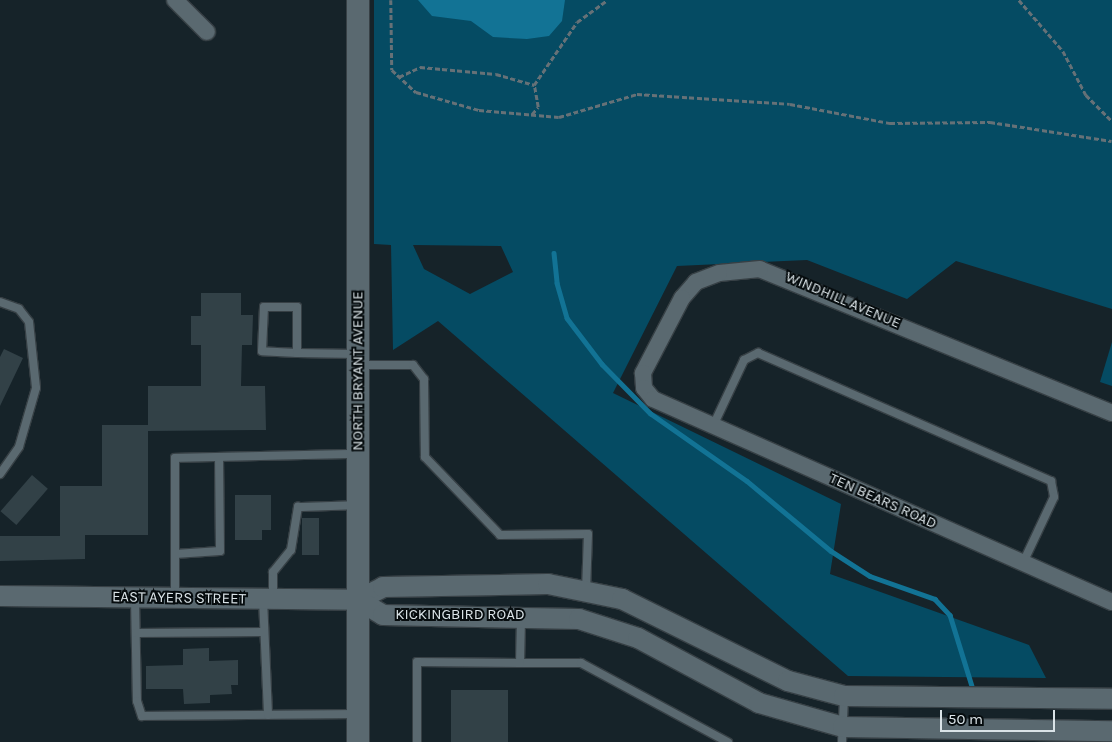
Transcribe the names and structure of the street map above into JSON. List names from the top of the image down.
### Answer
{
  "streets": {
    "main road": ["NORTH BRYANT AVENUE"],
    "street": [
      "WINDHILL AVENUE",
      "TEN BEARS ROAD",
      "EAST AYERS STREET",
      "KICKINGBIRD ROAD"
    ]
  },
  "crossings": [
    ["WINDHILL AVENUE", "TEN BEARS ROAD"],
    ["NORTH BRYANT AVENUE", "EAST AYERS STREET"],
    ["NORTH BRYANT AVENUE", "KICKINGBIRD ROAD"],
    ["EAST AYERS STREET", "KICKINGBIRD ROAD"]
  ],
  "scale_bar": "50 m"
}
